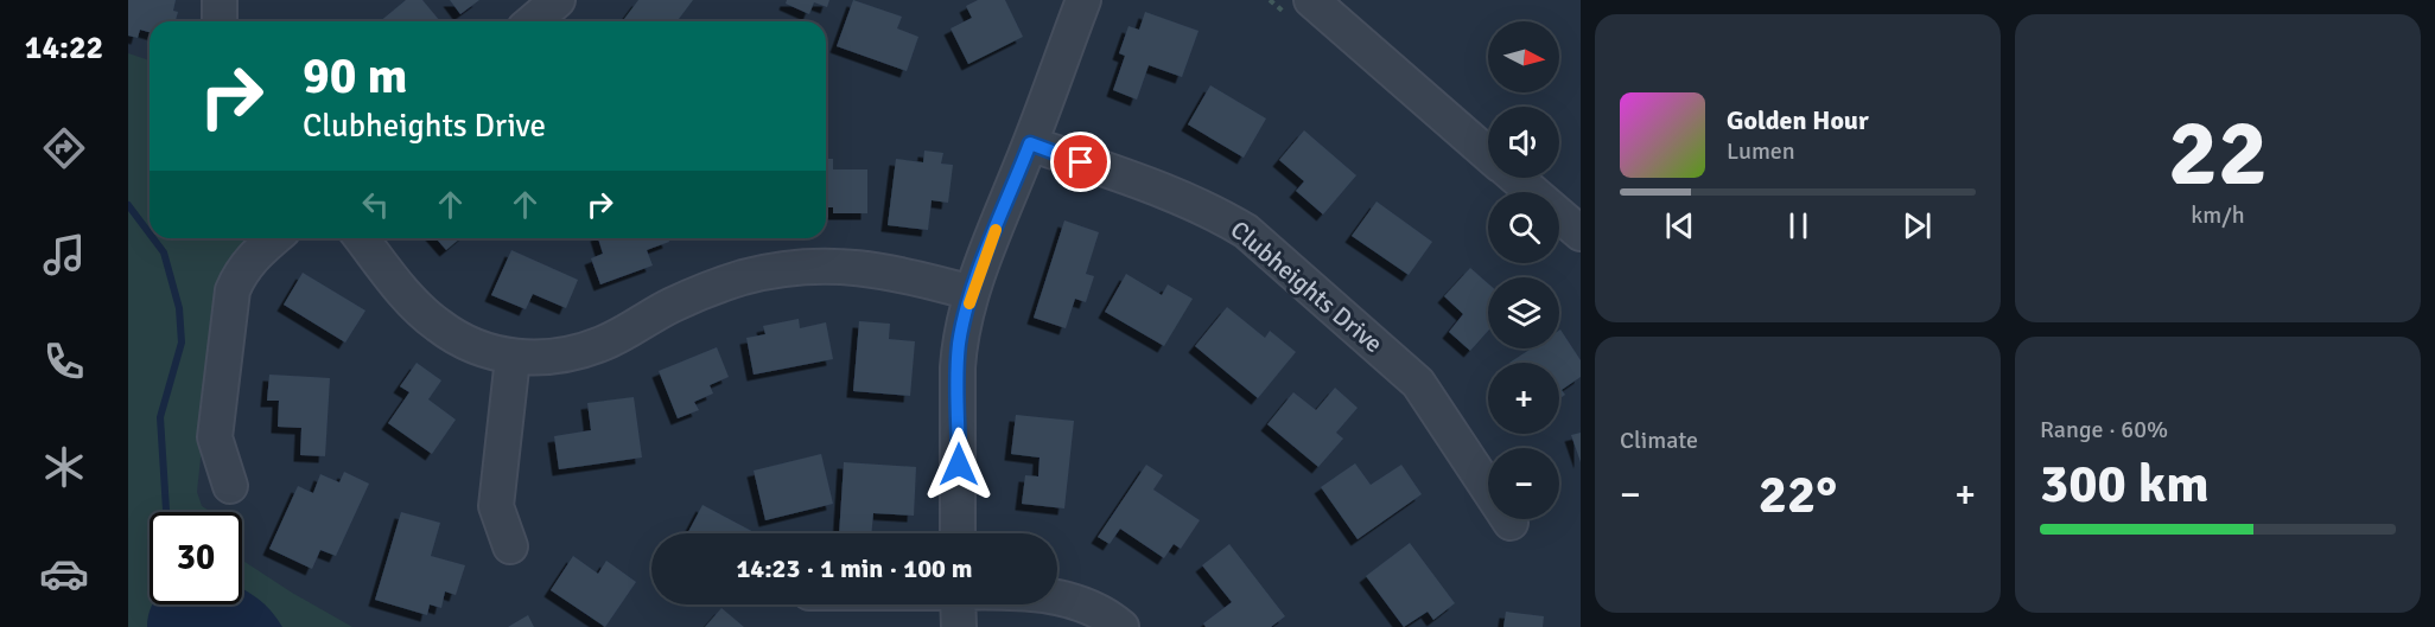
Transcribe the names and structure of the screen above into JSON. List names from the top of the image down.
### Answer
{
  "streets": {
    "street": ["Clubheights Drive"]
  },
  "north": "right",
  "page": {
    "tabs": "14:22",
    "tile": [
      ["22", "km/h"],
      "Climate",
      ["Range · 60%", "300 km"]
    ],
    "map_buttons": ["+", "−"],
    "turn": ["90 m", "Clubheights Drive"],
    "song": ["Golden Hour", "Lumen"],
    "heat": ["−", "22°", "+"],
    "limit": "30",
    "trip": "14:23 · 1 min · 100 m"
  }
}
